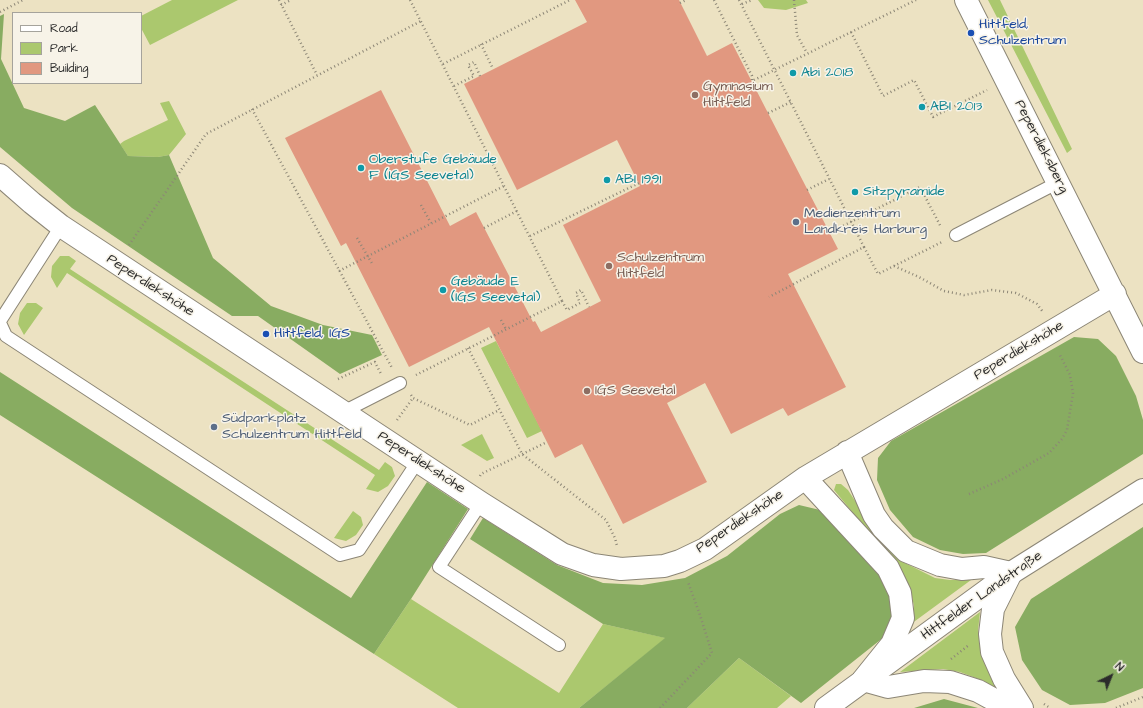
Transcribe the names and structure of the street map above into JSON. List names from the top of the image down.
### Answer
{
  "streets": {
    "street": ["Peperdieksberg", "Peperdiekshöhe", "Hittfelder Landstraße"]
  },
  "crossings": [
    ["Peperdieksberg", "Peperdiekshöhe"]
  ],
  "places": [
    "Hittfeld, Schulzentrum",
    "Abi 2018",
    "Gymnasium Hittfeld",
    "ABI 2013",
    "Oberstufe Gebäude F (IGS Seevetal)",
    "ABI 1991",
    "Sitzpyramide",
    "Medienzentrum Landkreis Harburg",
    "Schulzentrum Hittfeld",
    "Gebäude E (IGS Seevetal)",
    "Hittfeld, IGS",
    "IGS Seevetal",
    "Südparkplatz Schulzentrum Hittfeld"
  ],
  "legend": ["Road", "Park", "Building"],
  "north": "top right"
}
